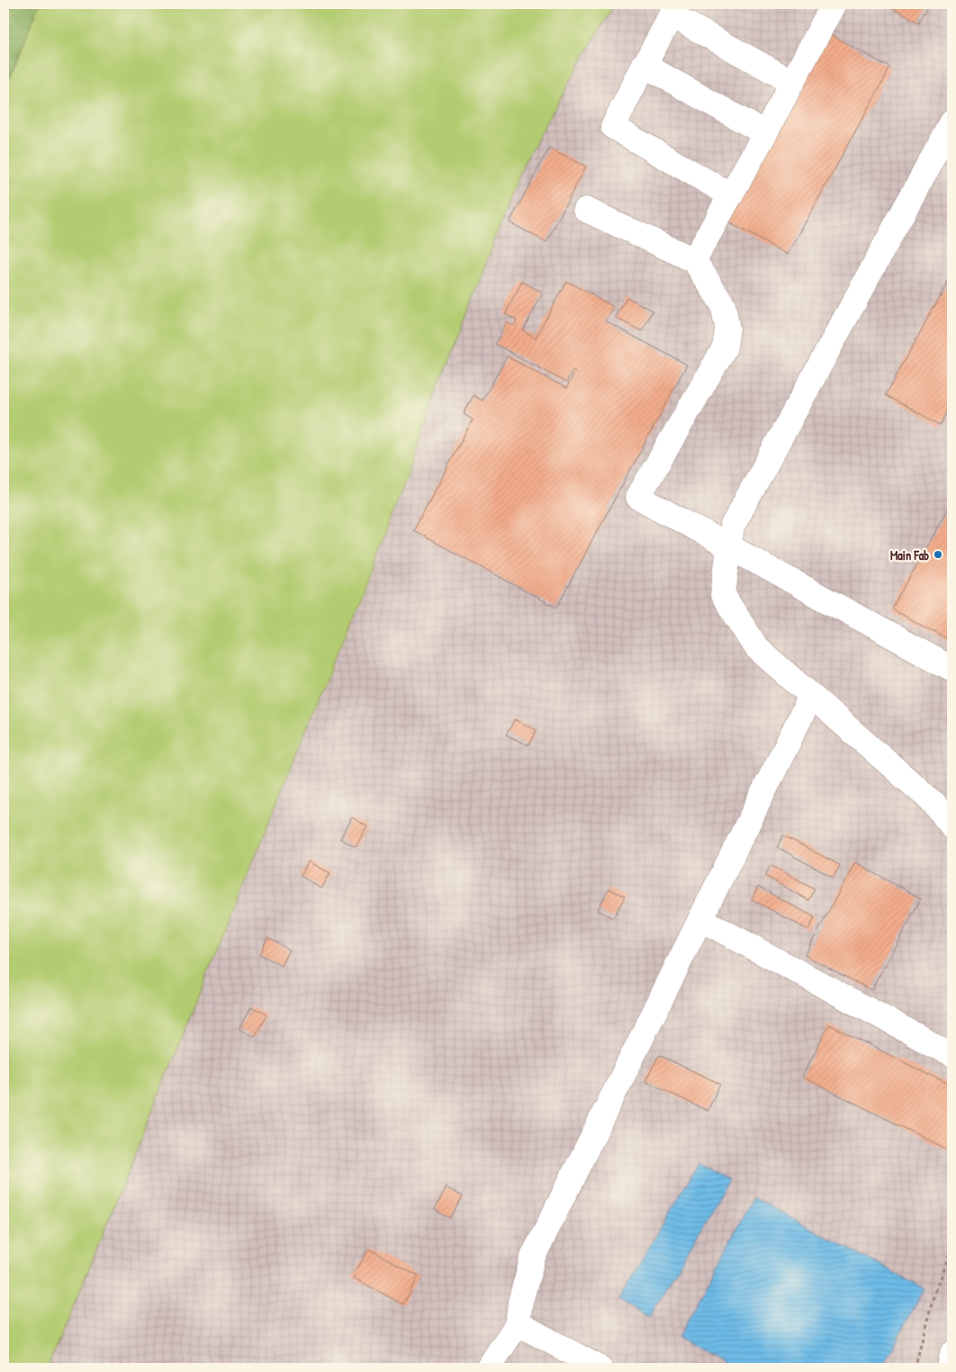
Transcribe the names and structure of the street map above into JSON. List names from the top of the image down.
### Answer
{
  "places": ["Main Fab"]
}
